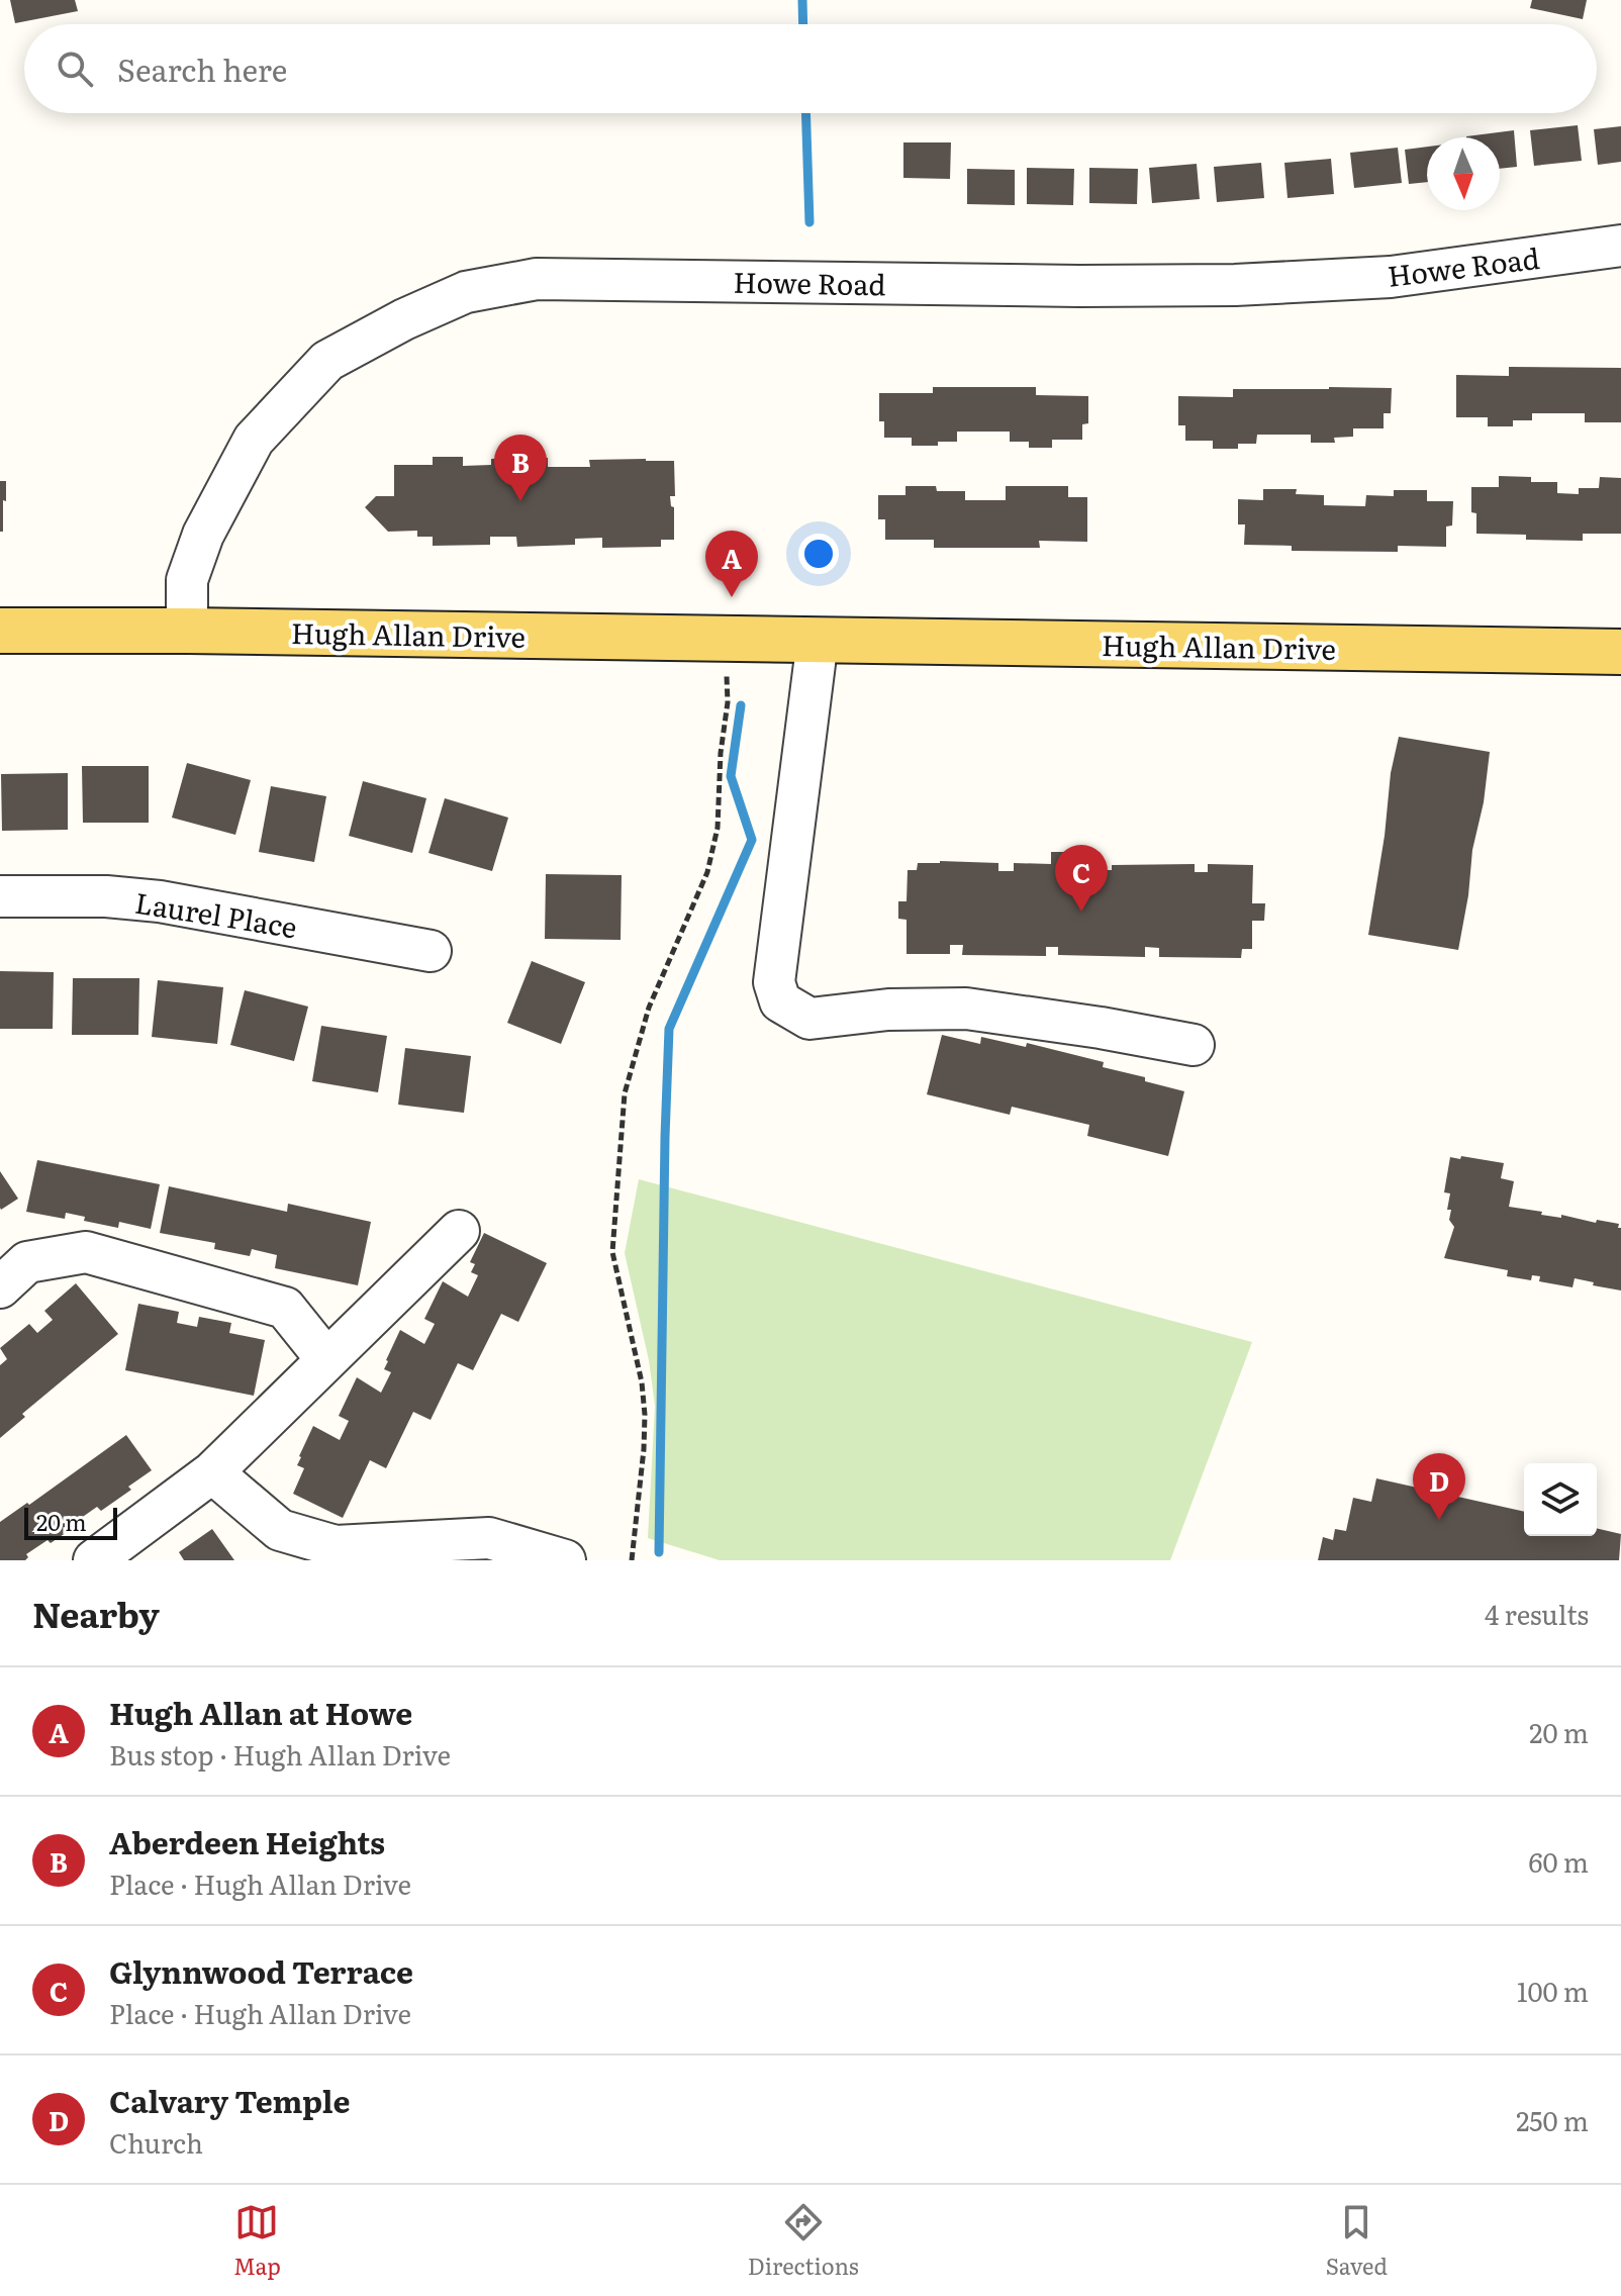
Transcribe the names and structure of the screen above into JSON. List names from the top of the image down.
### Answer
{
  "streets": {
    "main road": ["Hugh Allan Drive"],
    "street": ["Howe Road", "Laurel Place"]
  },
  "crossings": [
    ["Howe Road", "Hugh Allan Drive"]
  ],
  "scale_bar": "20 m",
  "north": "bottom",
  "page": {
    "search": "Search here",
    "pins": [
      "B",
      "A",
      "C",
      "D"
    ],
    "scale": "20 m",
    "heading": ["Nearby", "4 results"],
    "list": [
      {
        "mark": "A",
        "name": "Hugh Allan at Howe",
        "note": "Bus stop · Hugh Allan Drive",
        "value": "20 m"
      },
      {
        "mark": "B",
        "name": "Aberdeen Heights",
        "note": "Place · Hugh Allan Drive",
        "value": "60 m"
      },
      {
        "mark": "C",
        "name": "Glynnwood Terrace",
        "note": "Place · Hugh Allan Drive",
        "value": "100 m"
      },
      {
        "mark": "D",
        "name": "Calvary Temple",
        "note": "Church",
        "value": "250 m"
      }
    ],
    "nav": ["Map", "Directions", "Saved"]
  }
}
